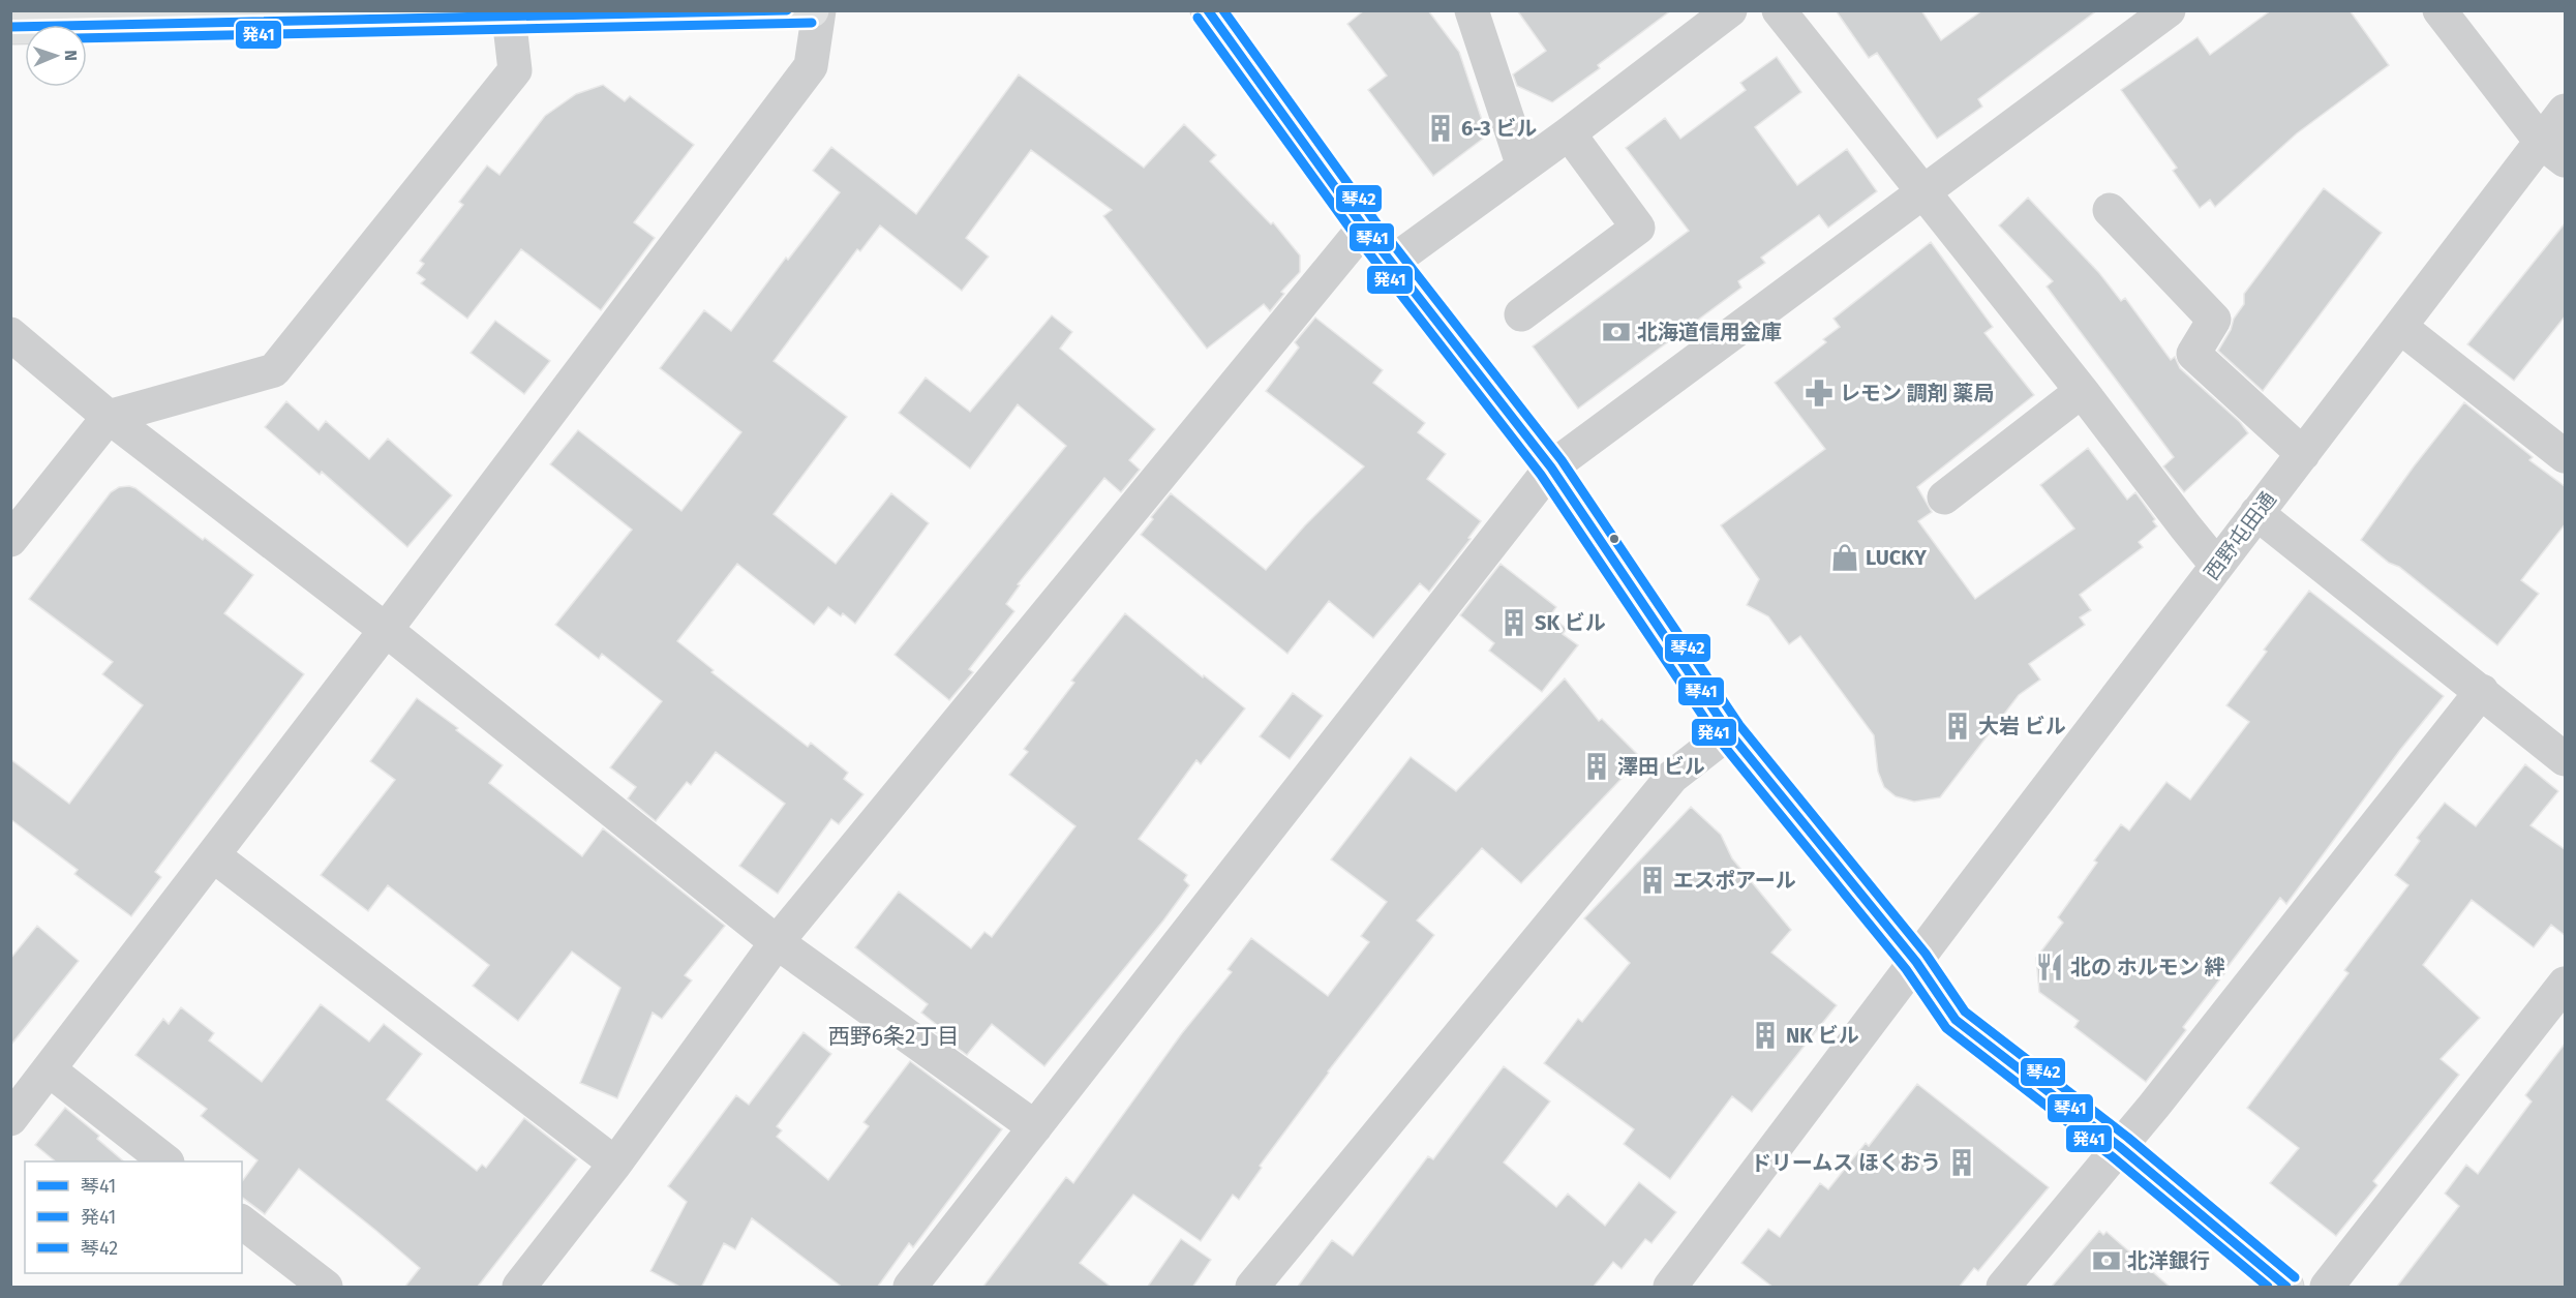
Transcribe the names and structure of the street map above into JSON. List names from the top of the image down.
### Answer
{
  "streets": {
    "street": ["西野屯田通"]
  },
  "districts": ["西野6条2丁目"],
  "places": {
    "building": [
      "6-3 ビル",
      "SK ビル",
      "大岩 ビル",
      "澤田 ビル",
      "エスポアール",
      "NK ビル",
      "ドリームス ほくおう"
    ],
    "bank": ["北海道信用金庫", "北洋銀行"],
    "pharmacy": ["レモン 調剤 薬局"],
    "shop": ["LUCKY"],
    "restaurant": ["北の ホルモン 絆"]
  },
  "lines": ["transit line 琴41", "transit line 琴42", "transit line 発41"],
  "legend": ["琴41", "発41", "琴42"],
  "north": "right"
}
